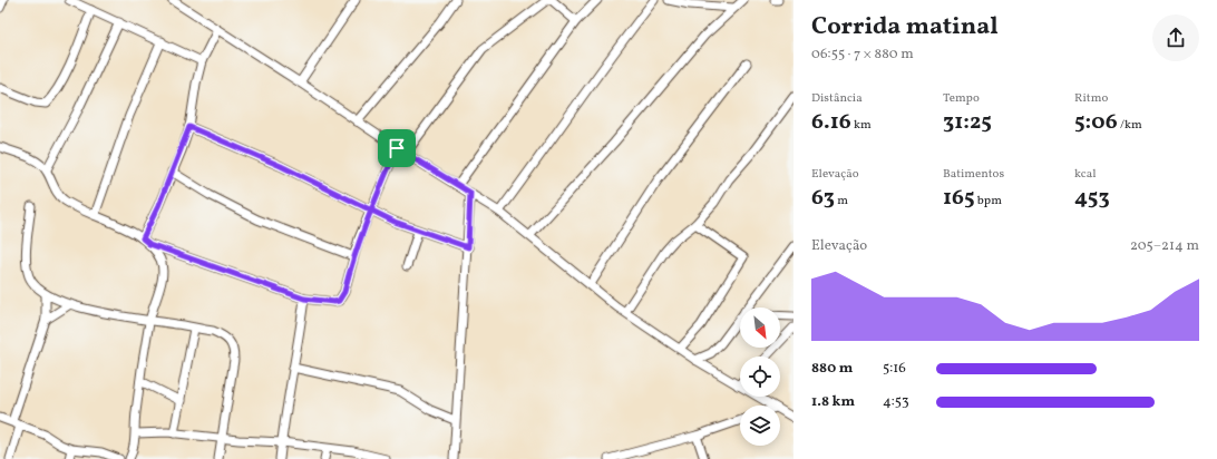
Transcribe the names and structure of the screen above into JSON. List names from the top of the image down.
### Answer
{
  "north": "bottom right",
  "page": {
    "heading": ["Corrida matinal", "06:55 · 7 × 880 m"],
    "stats": [
      ["Distância", "6.16 km"],
      ["Tempo", "31:25"],
      ["Ritmo", "5:06 /km"],
      ["Elevação", "63 m"],
      ["Batimentos", "165 bpm"],
      ["kcal", "453"]
    ],
    "chart": ["Elevação", "205–214 m"],
    "list": [
      {
        "name": "880 m",
        "note": "5:16"
      },
      {
        "name": "1.8 km",
        "note": "4:53"
      }
    ]
  }
}
